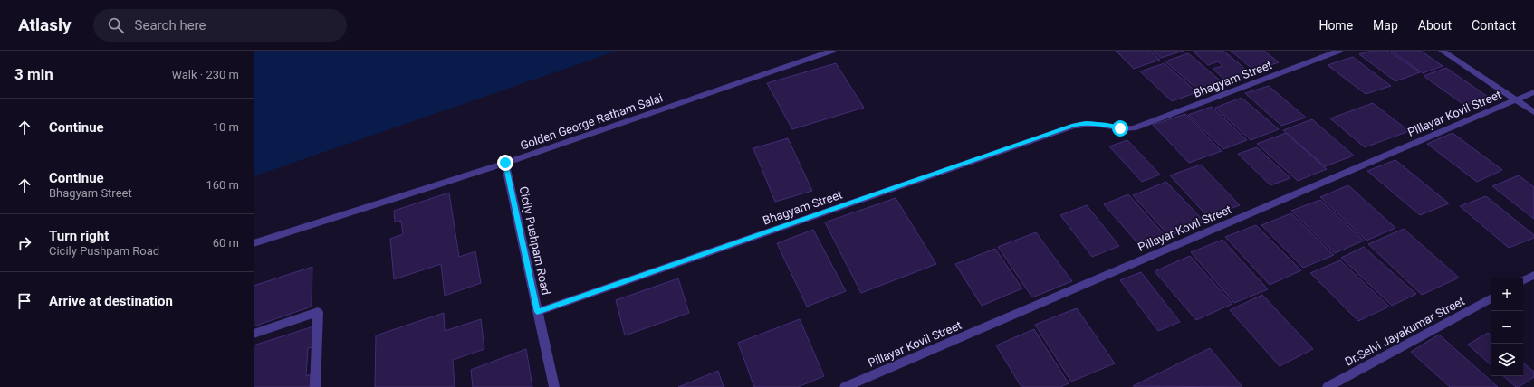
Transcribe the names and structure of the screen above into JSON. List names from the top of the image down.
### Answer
{
  "streets": {
    "street": [
      "Bhagyam Street",
      "Pillayar Kovil Street",
      "Golden George Ratham Salai",
      "Cicily Pushpam Road",
      "Dr.Selvi Jayakumar Street"
    ]
  },
  "crossings": [
    ["Bhagyam Street", "Cicily Pushpam Road"],
    ["Golden George Ratham Salai", "Cicily Pushpam Road"]
  ],
  "page": {
    "header": "Atlasly",
    "search": "Search here",
    "nav": [
      "Home",
      "Map",
      "About",
      "Contact"
    ],
    "heading": ["3 min", "Walk · 230 m"],
    "list": [
      ["Continue", "10 m"],
      ["Continue", "Bhagyam Street", "160 m"],
      ["Turn right", "Cicily Pushpam Road", "60 m"],
      "Arrive at destination"
    ],
    "map_buttons": ["+", "−"]
  }
}
